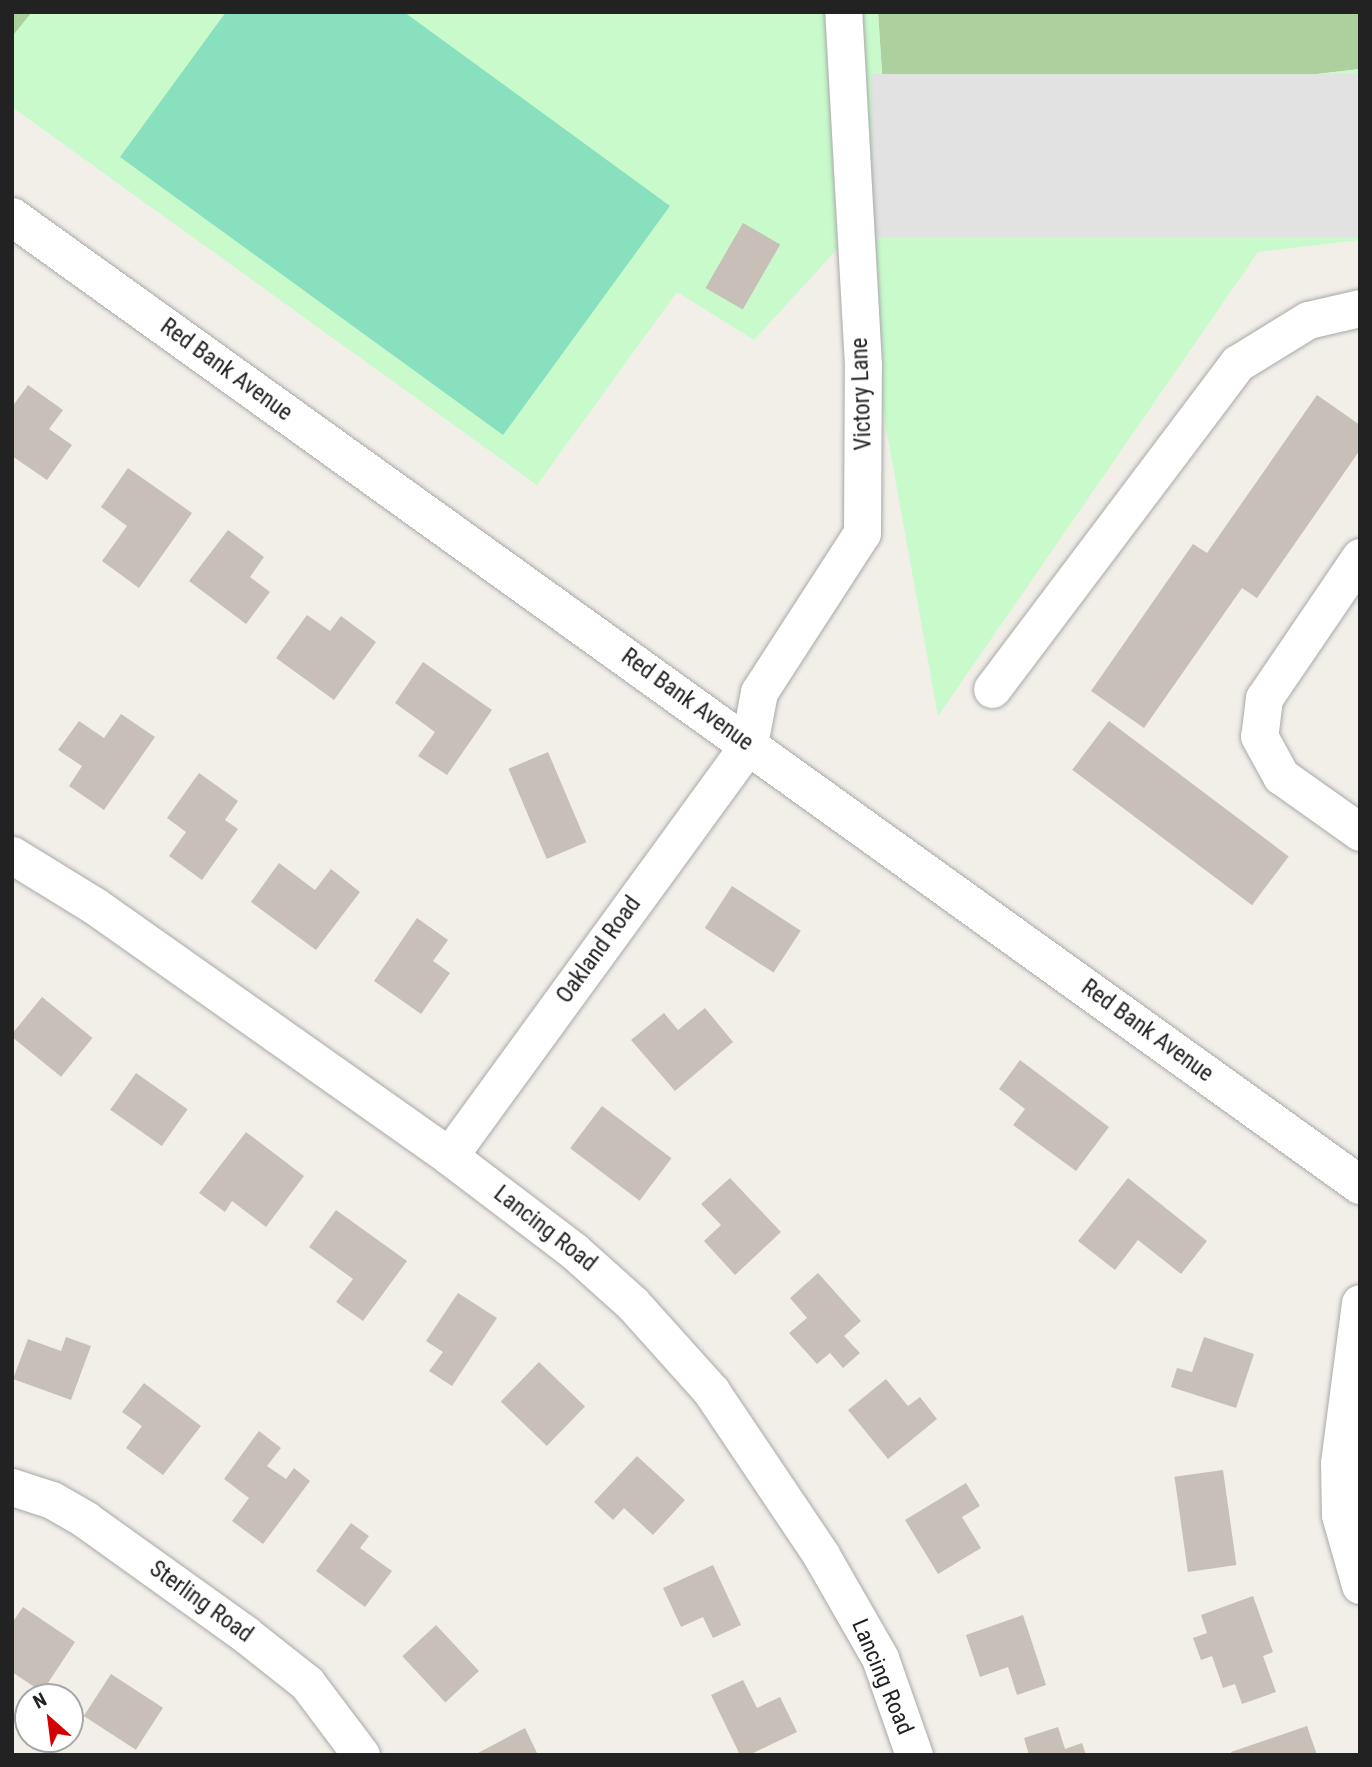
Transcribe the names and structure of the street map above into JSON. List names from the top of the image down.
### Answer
{
  "streets": {
    "street": [
      "Red Bank Avenue",
      "Victory Lane",
      "Oakland Road",
      "Lancing Road",
      "Sterling Road"
    ]
  },
  "crossings": [
    ["Red Bank Avenue", "Victory Lane"],
    ["Red Bank Avenue", "Oakland Road"],
    ["Victory Lane", "Oakland Road"],
    ["Oakland Road", "Lancing Road"]
  ],
  "north": "top left"
}
